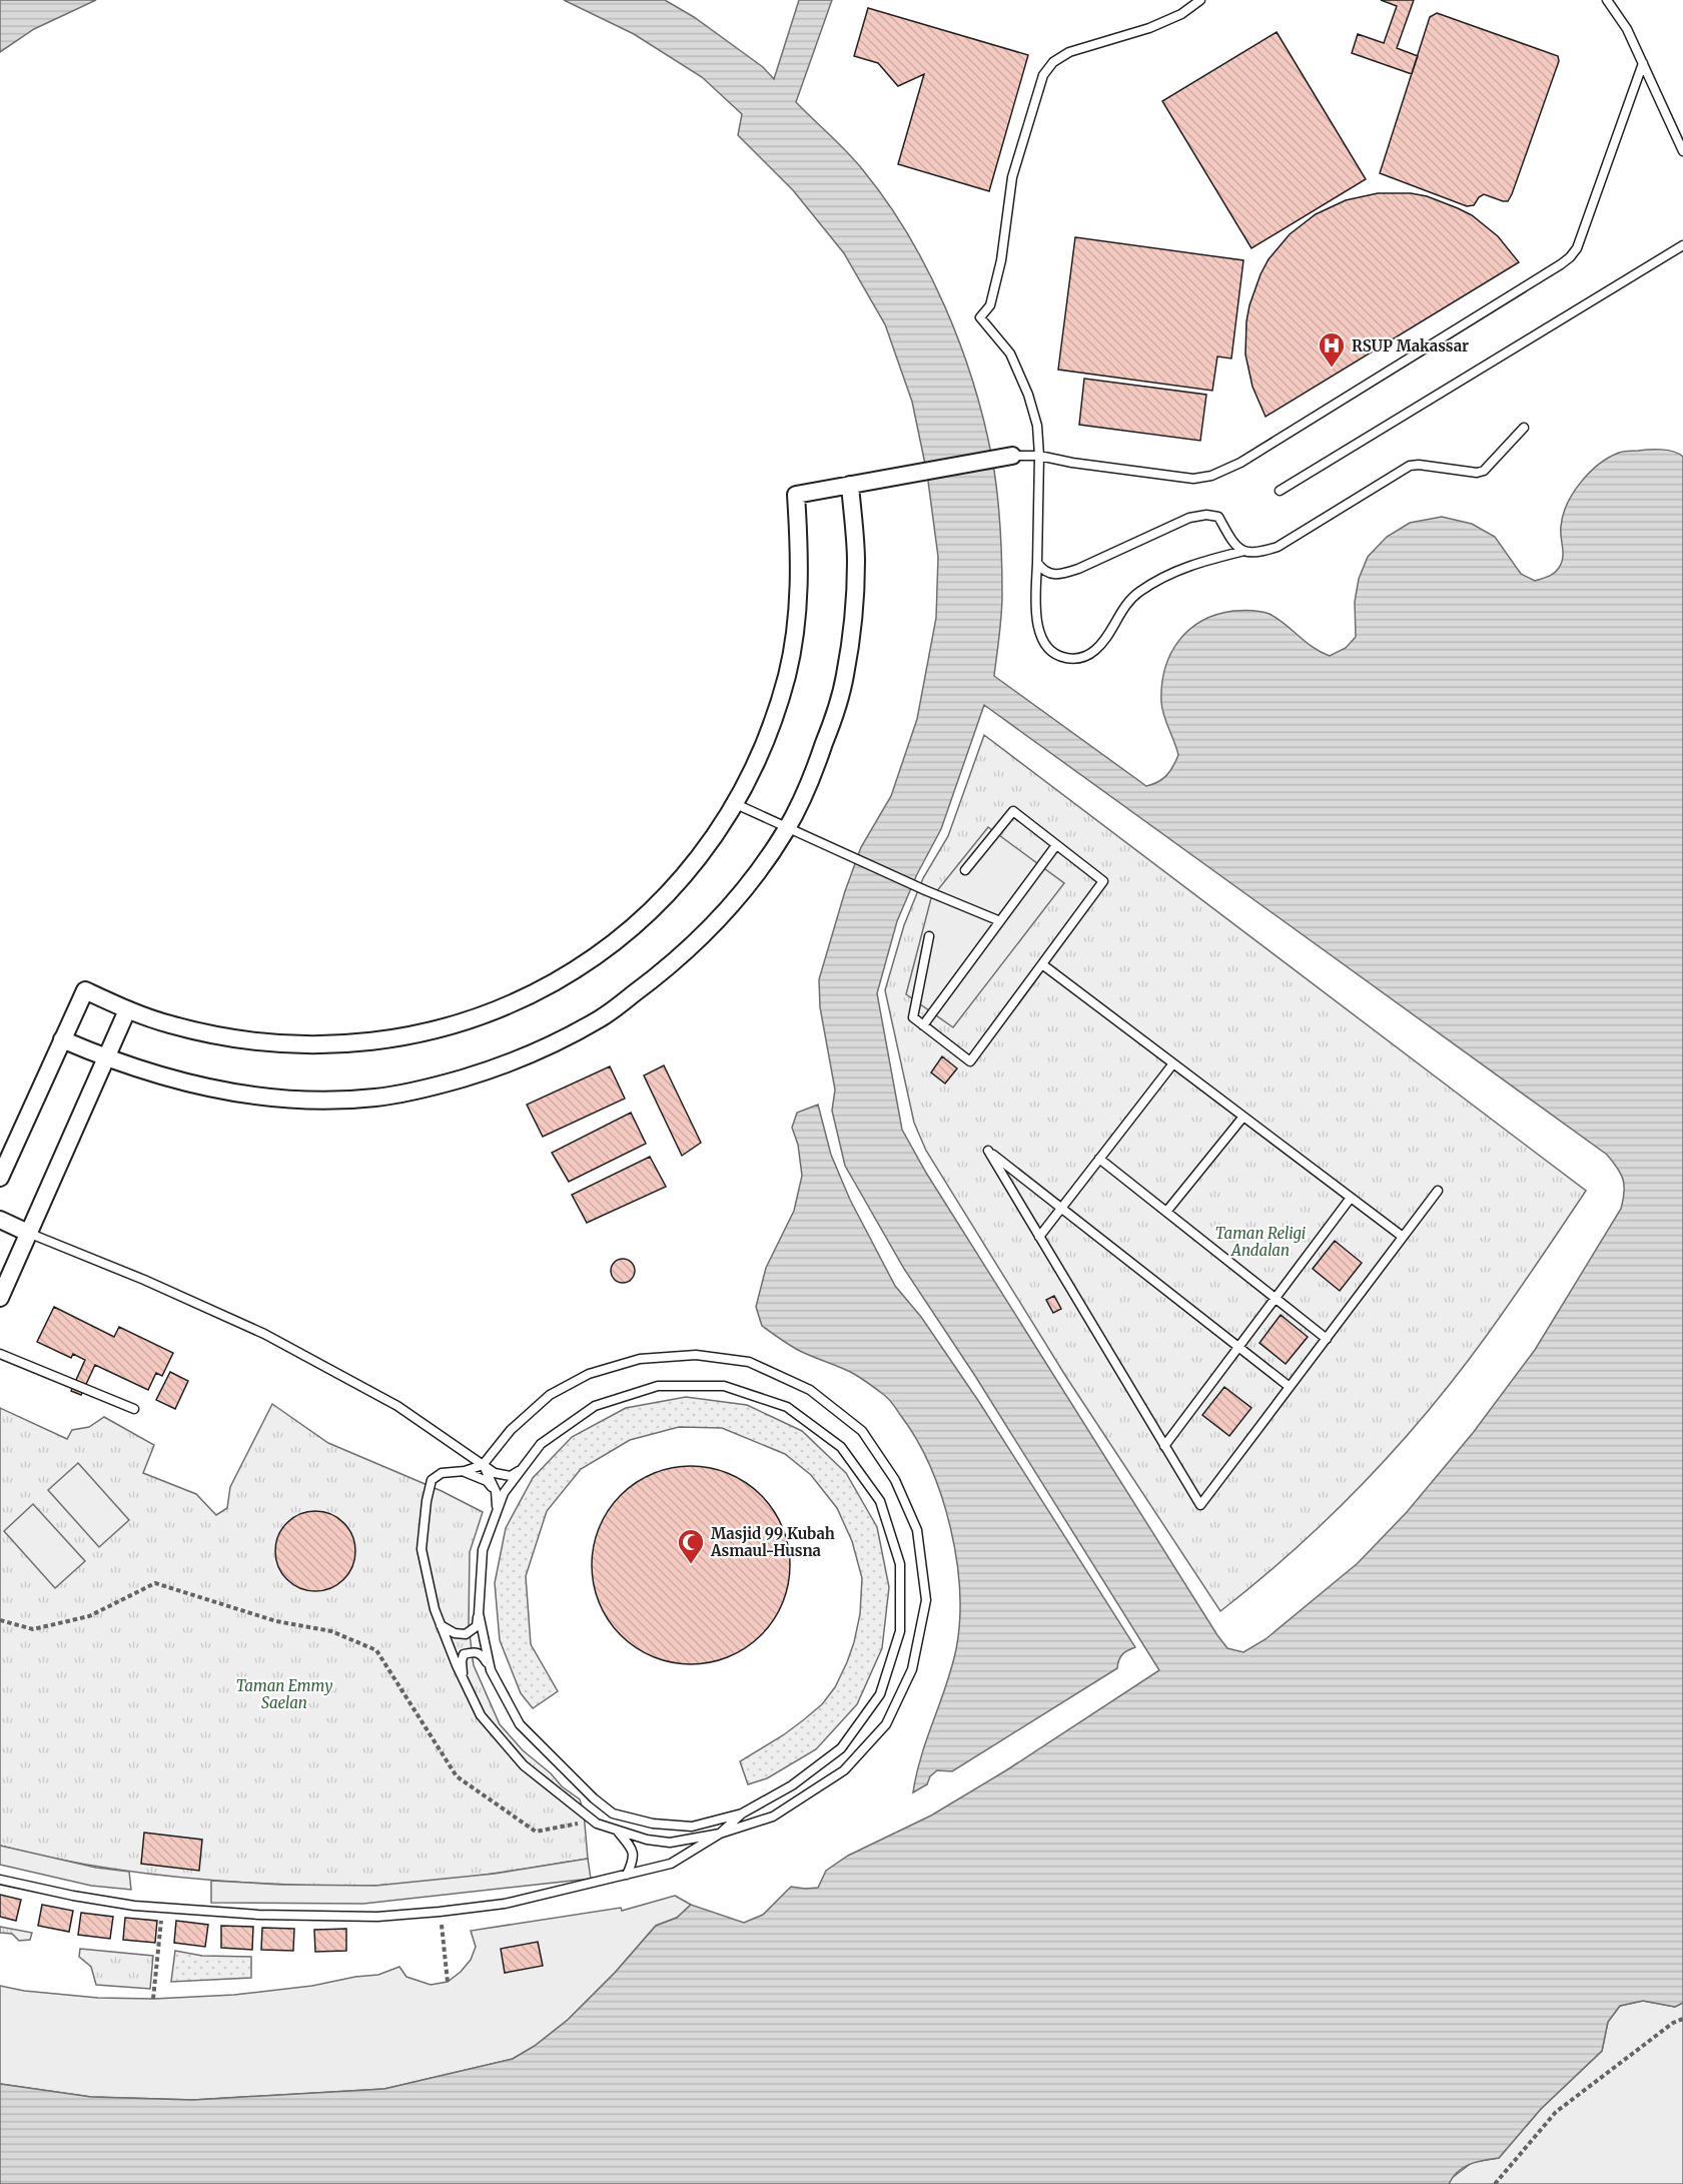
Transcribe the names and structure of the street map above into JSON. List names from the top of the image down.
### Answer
{
  "parks": ["Taman Religi Andalan", "Taman Emmy Saelan"],
  "places": {
    "hospital": ["RSUP Makassar"],
    "mosque": ["Masjid 99 Kubah Asmaul-Husna"]
  }
}
